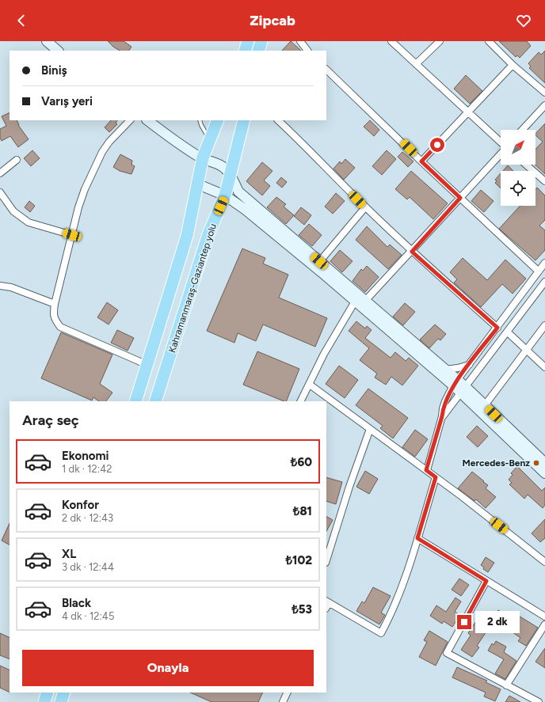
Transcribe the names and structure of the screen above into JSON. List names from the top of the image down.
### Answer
{
  "streets": {
    "highway": ["Kahramanmaraş-Gaziantep yolu"]
  },
  "places": ["Mercedes-Benz"],
  "north": "top right",
  "page": {
    "header": "Zipcab",
    "banner": ["Biniş", "Varış yeri"],
    "heading": "Araç seç",
    "list": [
      {
        "name": "Ekonomi",
        "note": "1 dk · 12:42",
        "value": "₺60"
      },
      {
        "name": "Konfor",
        "note": "2 dk · 12:43",
        "value": "₺81"
      },
      {
        "name": "XL",
        "note": "3 dk · 12:44",
        "value": "₺102"
      },
      {
        "name": "Black",
        "note": "4 dk · 12:45",
        "value": "₺53"
      }
    ],
    "bubble": "2 dk",
    "buttons": "Onayla"
  }
}
